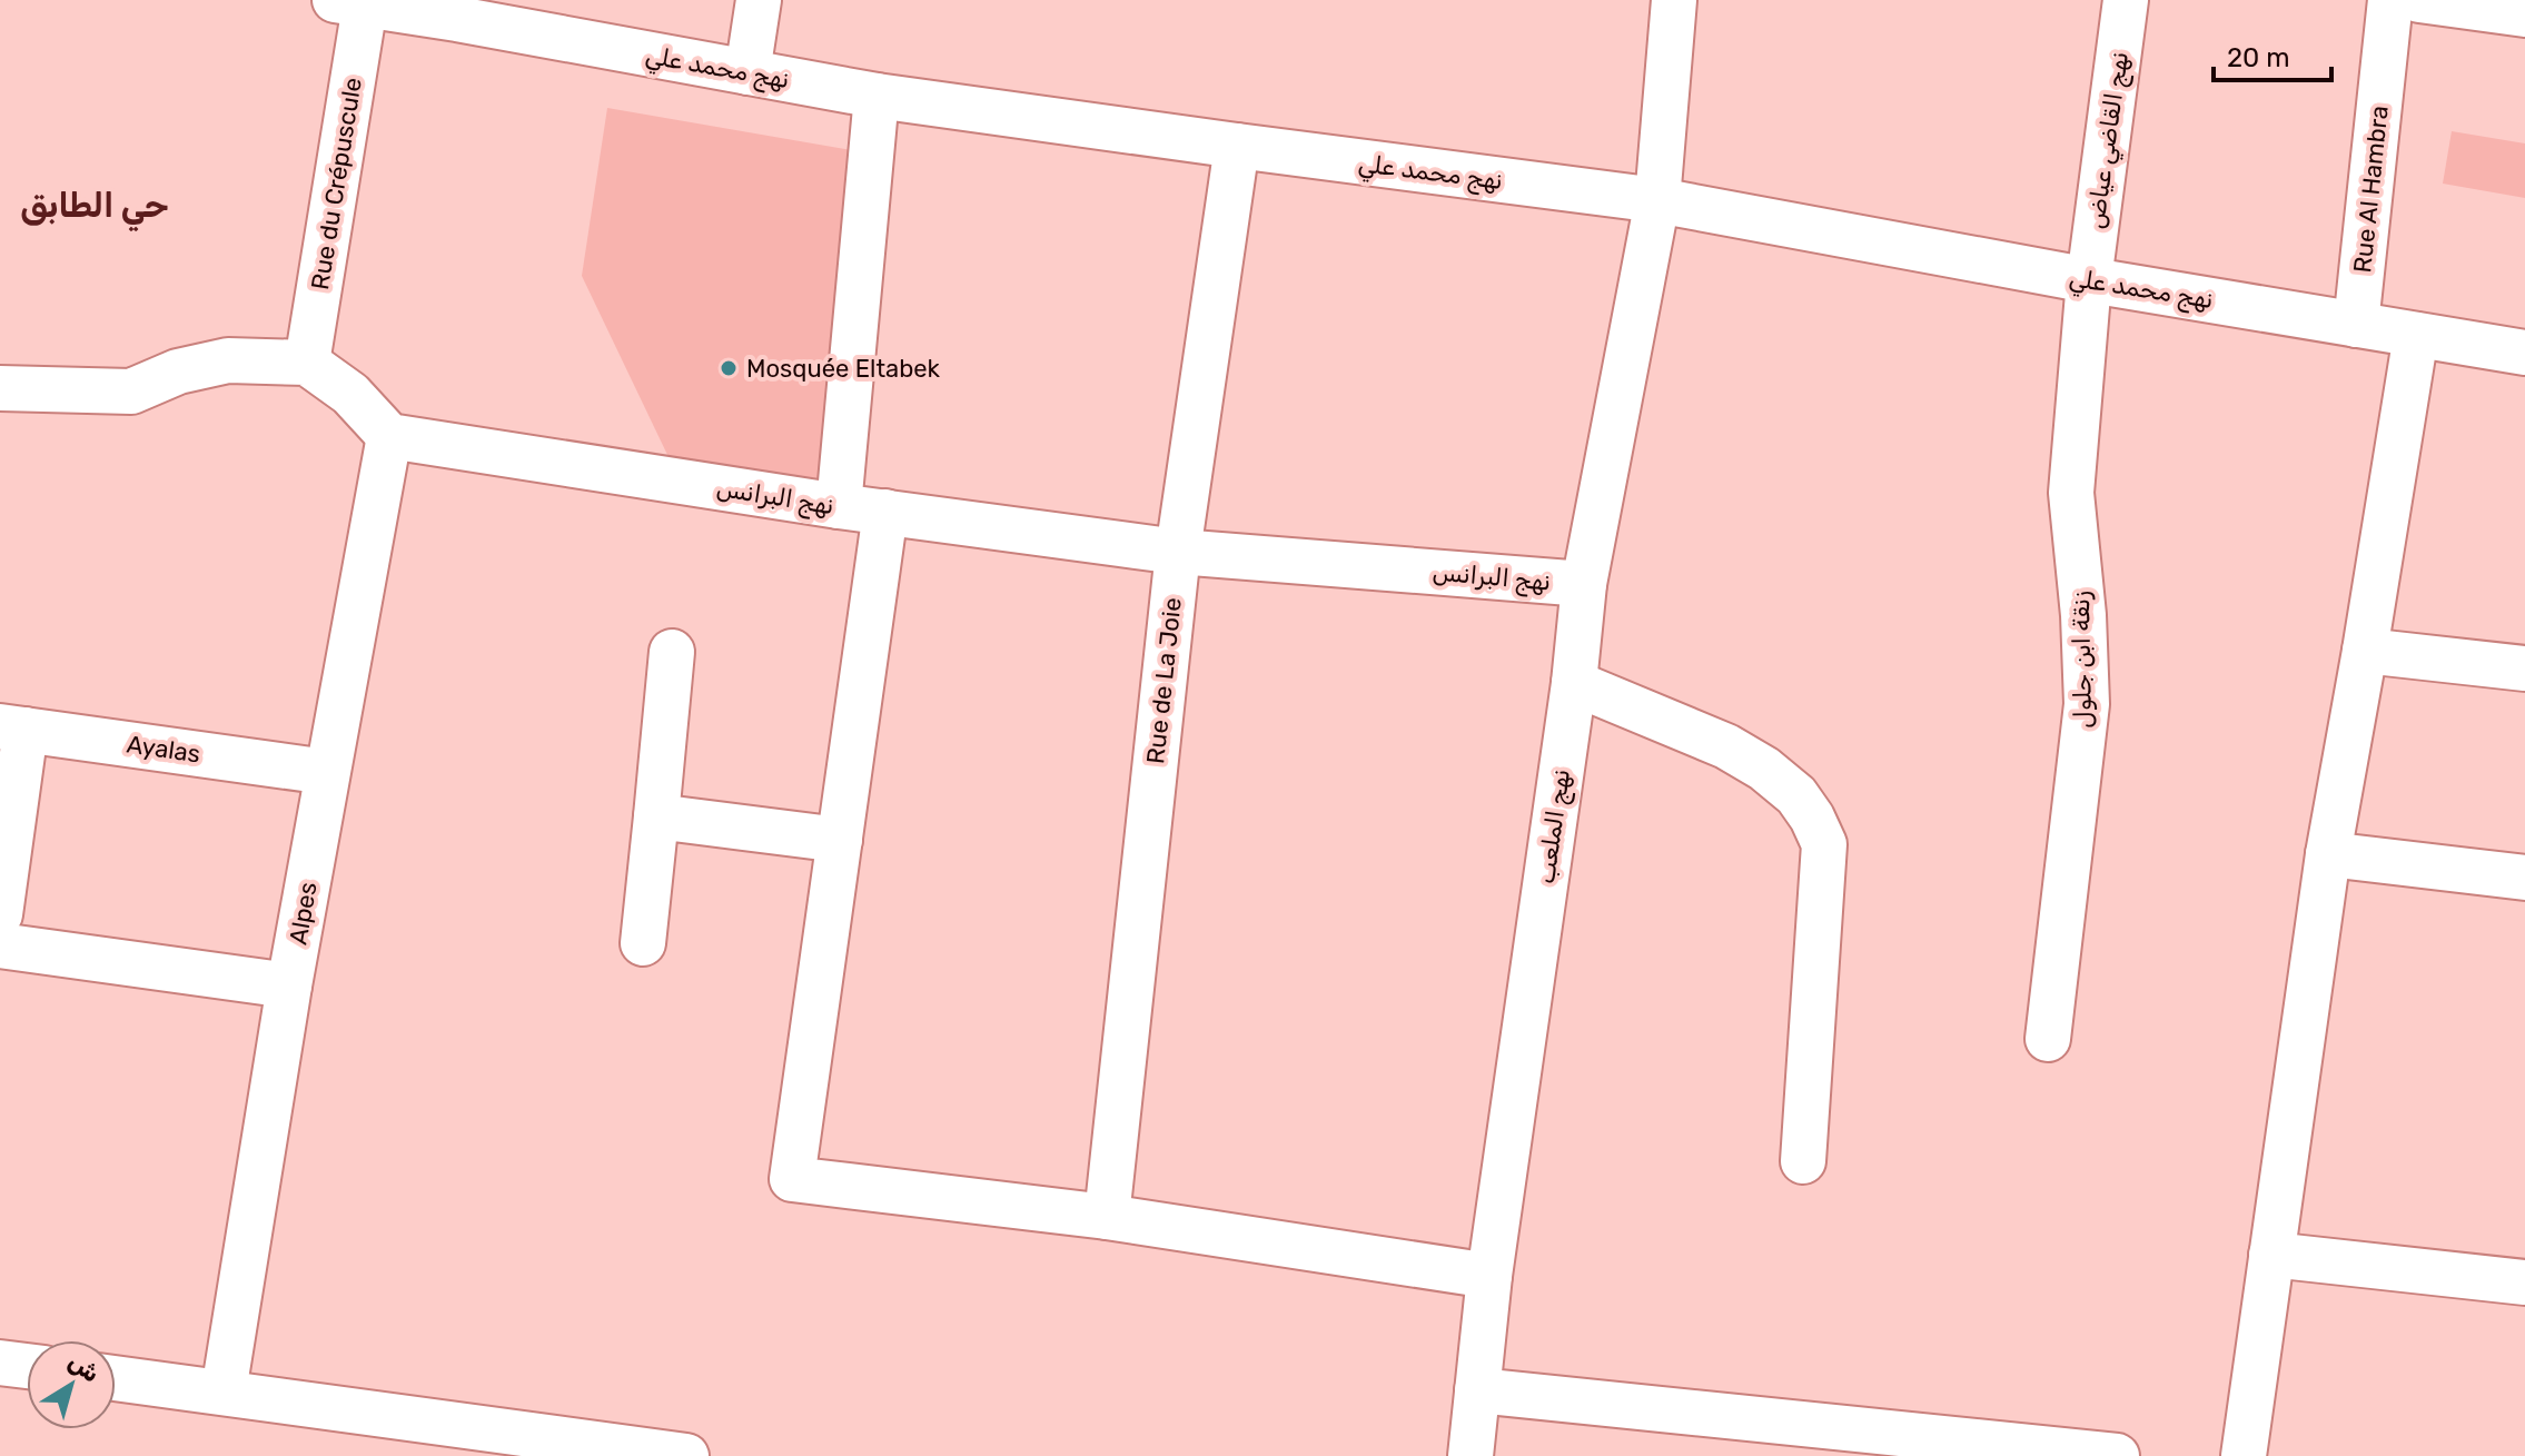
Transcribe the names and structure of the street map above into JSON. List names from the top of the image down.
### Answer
{
  "streets": {
    "street": [
      "نهج محمد علي",
      "نهج القاضي عياض",
      "Rue du Crépuscule",
      "Rue Al Hambra",
      "نهج البرانس",
      "زنقة ابن جلول",
      "Rue de La Joie",
      "Ayalas",
      "نهج الملعب",
      "Alpes"
    ]
  },
  "crossings": [
    ["نهج محمد علي", "نهج القاضي عياض"],
    ["نهج محمد علي", "Rue du Crépuscule"],
    ["نهج محمد علي", "Rue Al Hambra"],
    ["نهج محمد علي", "زنقة ابن جلول"],
    ["نهج محمد علي", "Rue de La Joie"],
    ["نهج محمد علي", "نهج الملعب"],
    ["نهج القاضي عياض", "زنقة ابن جلول"],
    ["نهج البرانس", "Rue de La Joie"],
    ["نهج البرانس", "نهج الملعب"],
    ["نهج البرانس", "Alpes"],
    ["Ayalas", "Alpes"]
  ],
  "districts": ["حي الطابق"],
  "places": ["Mosquée Eltabek"],
  "scale_bar": "20 m",
  "north": "top right"
}
